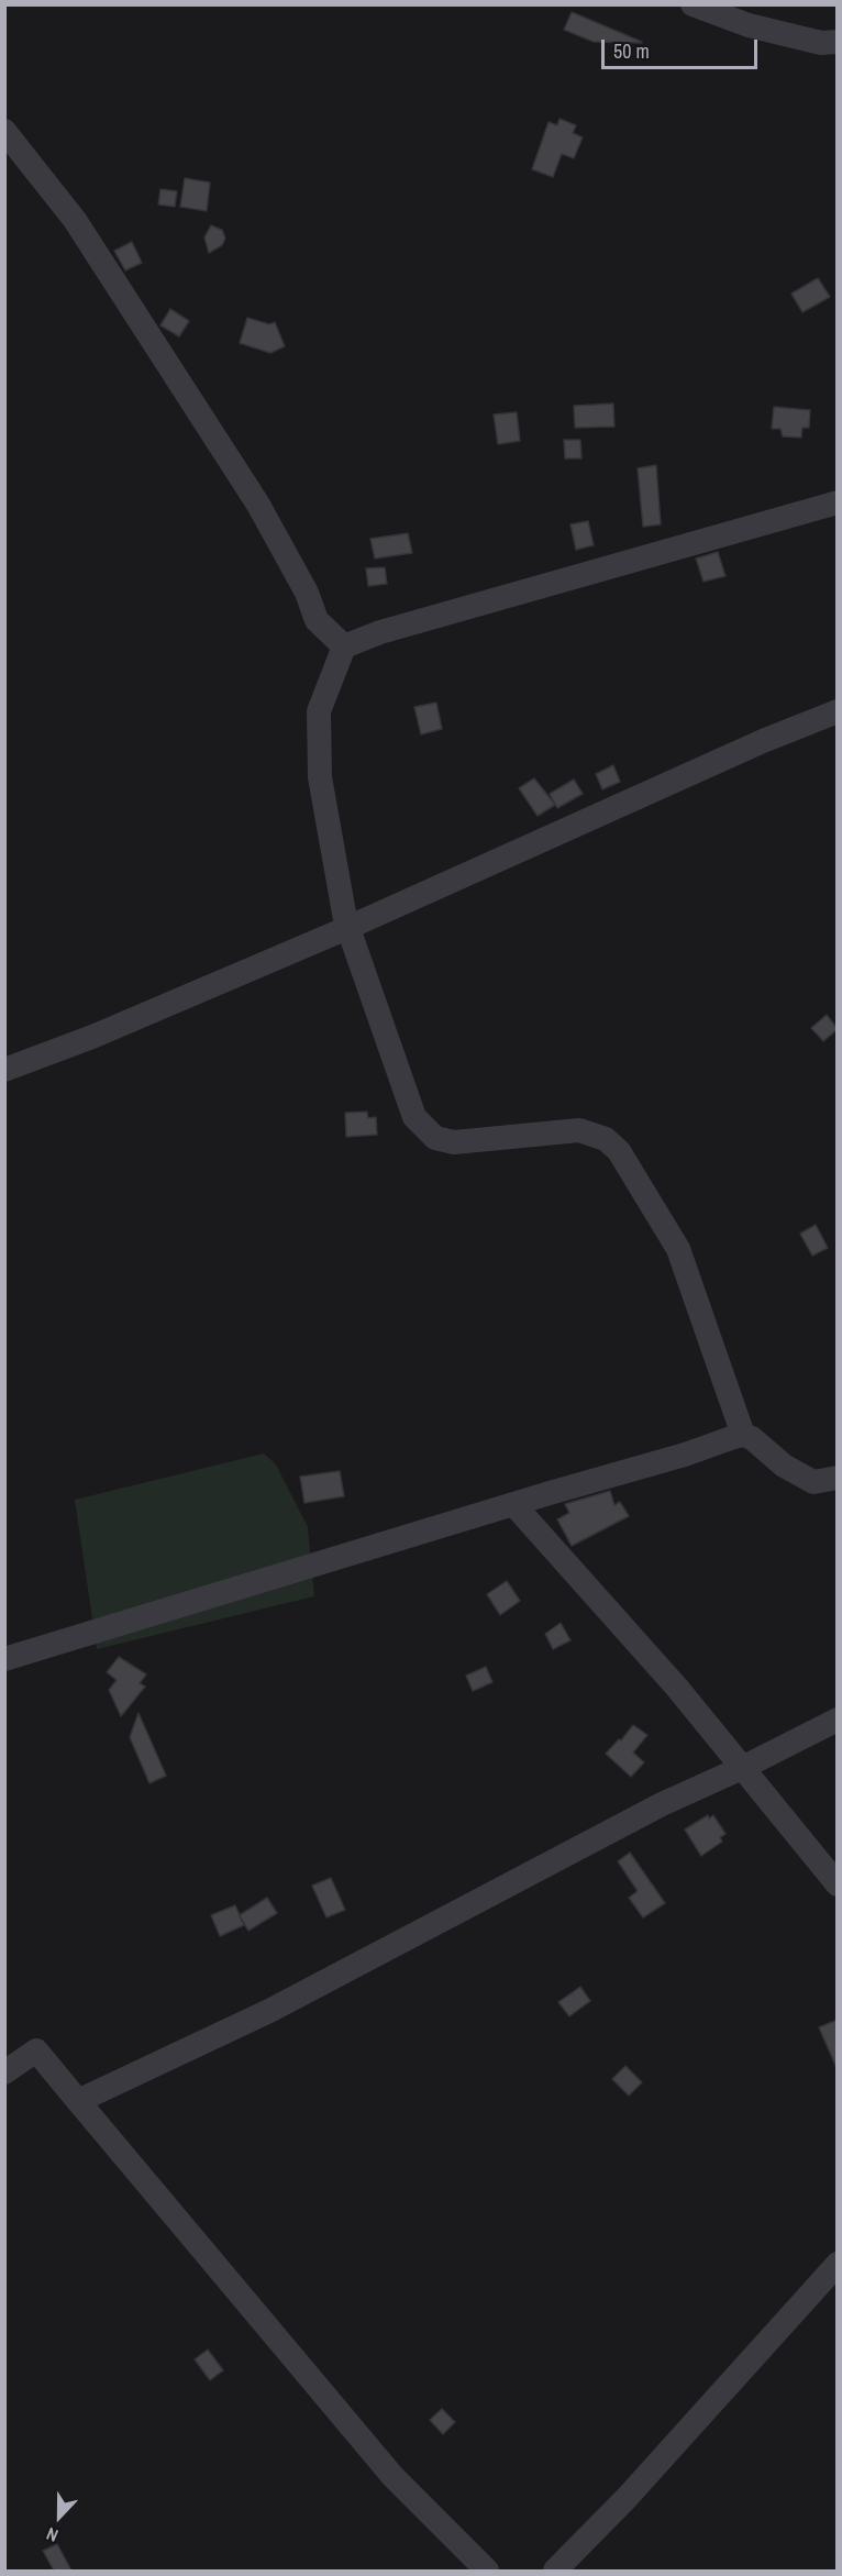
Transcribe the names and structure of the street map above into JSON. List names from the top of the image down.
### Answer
{
  "scale_bar": "50 m",
  "north": "bottom"
}
